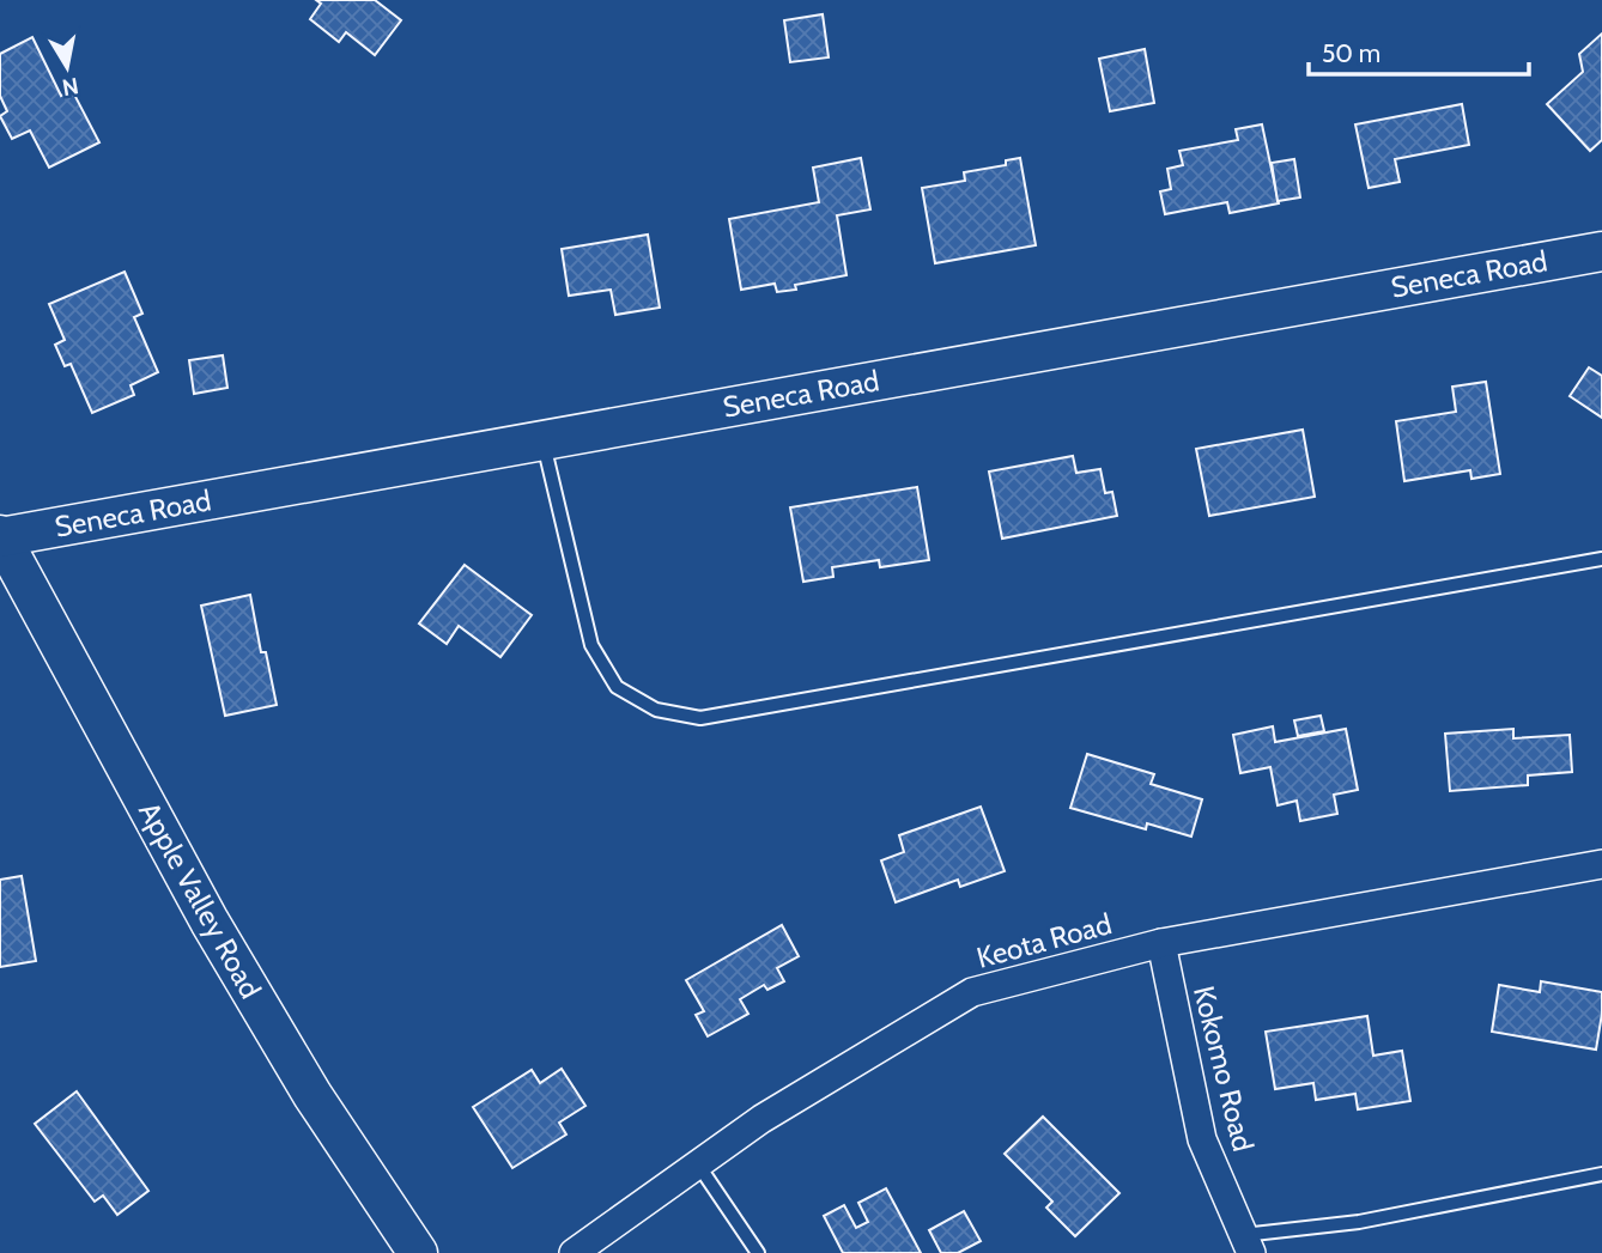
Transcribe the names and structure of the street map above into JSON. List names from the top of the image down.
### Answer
{
  "streets": {
    "street": [
      "Seneca Road",
      "Apple Valley Road",
      "Keota Road",
      "Kokomo Road"
    ]
  },
  "crossings": [
    ["Seneca Road", "Apple Valley Road"],
    ["Keota Road", "Kokomo Road"]
  ],
  "scale_bar": "50 m",
  "north": "bottom"
}
